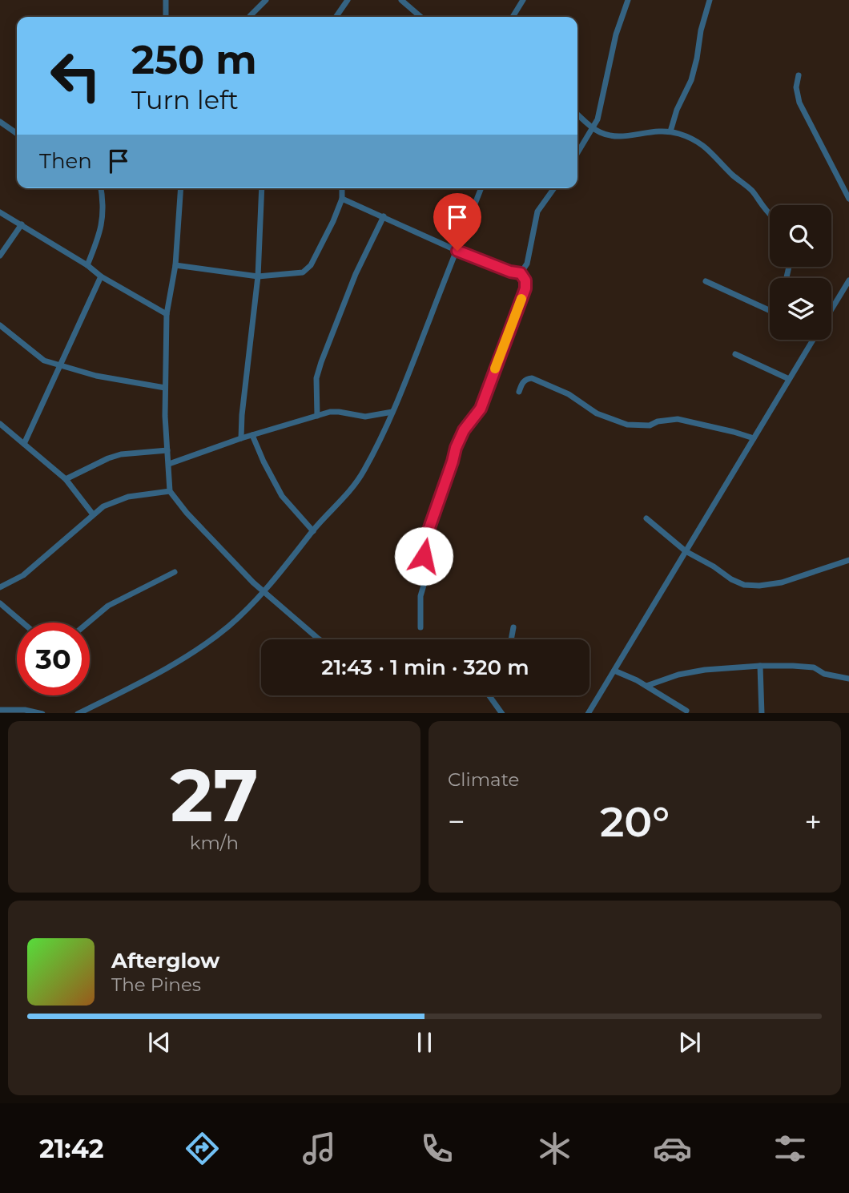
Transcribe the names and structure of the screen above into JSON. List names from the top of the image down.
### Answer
{
  "page": {
    "turn": ["250 m", "Turn left"],
    "then": "Then",
    "limit": "30",
    "trip": "21:43 · 1 min · 320 m",
    "tile": [
      ["27", "km/h"],
      "Climate"
    ],
    "heat": ["−", "20°", "+"],
    "song": ["Afterglow", "The Pines"],
    "tabs": "21:42"
  }
}
